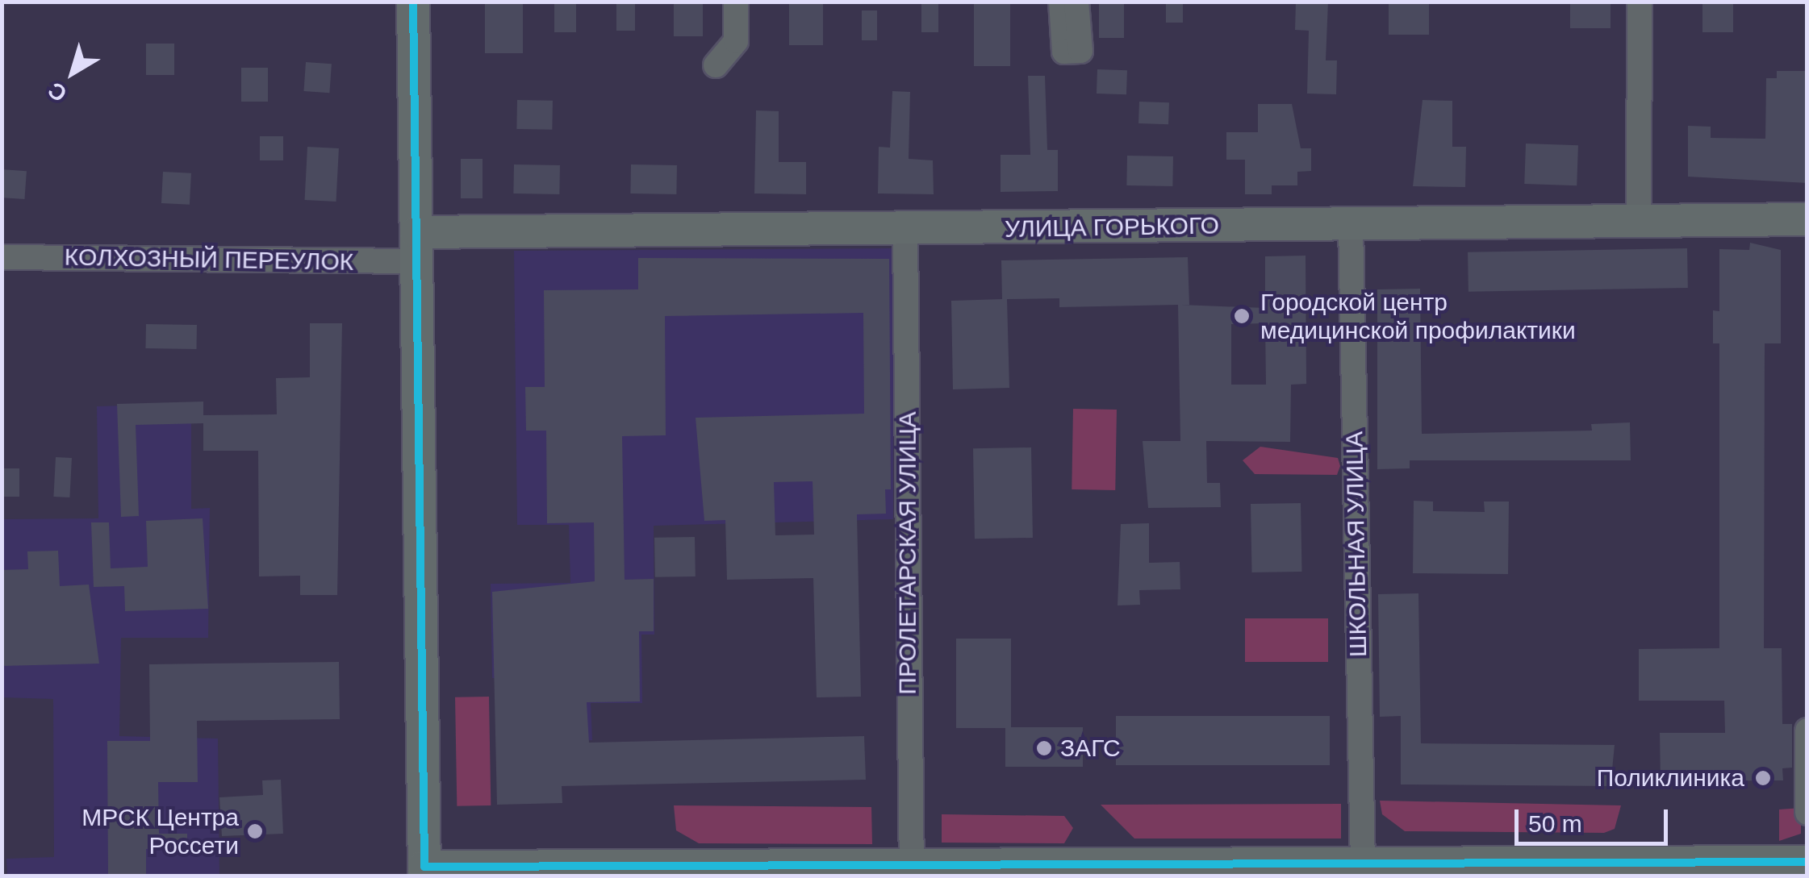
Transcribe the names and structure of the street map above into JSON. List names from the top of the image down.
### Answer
{
  "streets": {
    "street": [
      "УЛИЦА ГОРЬКОГО",
      "КОЛХОЗНЫЙ ПЕРЕУЛОК",
      "ШКОЛЬНАЯ УЛИЦА",
      "ПРОЛЕТАРСКАЯ УЛИЦА"
    ]
  },
  "crossings": [
    ["УЛИЦА ГОРЬКОГО", "КОЛХОЗНЫЙ ПЕРЕУЛОК"],
    ["УЛИЦА ГОРЬКОГО", "ШКОЛЬНАЯ УЛИЦА"],
    ["УЛИЦА ГОРЬКОГО", "ПРОЛЕТАРСКАЯ УЛИЦА"]
  ],
  "places": [
    "Городской центр медицинской профилактики",
    "ЗАГС",
    "Поликлиника",
    "МРСК Центра Россети"
  ],
  "scale_bar": "50 m",
  "north": "bottom left"
}
